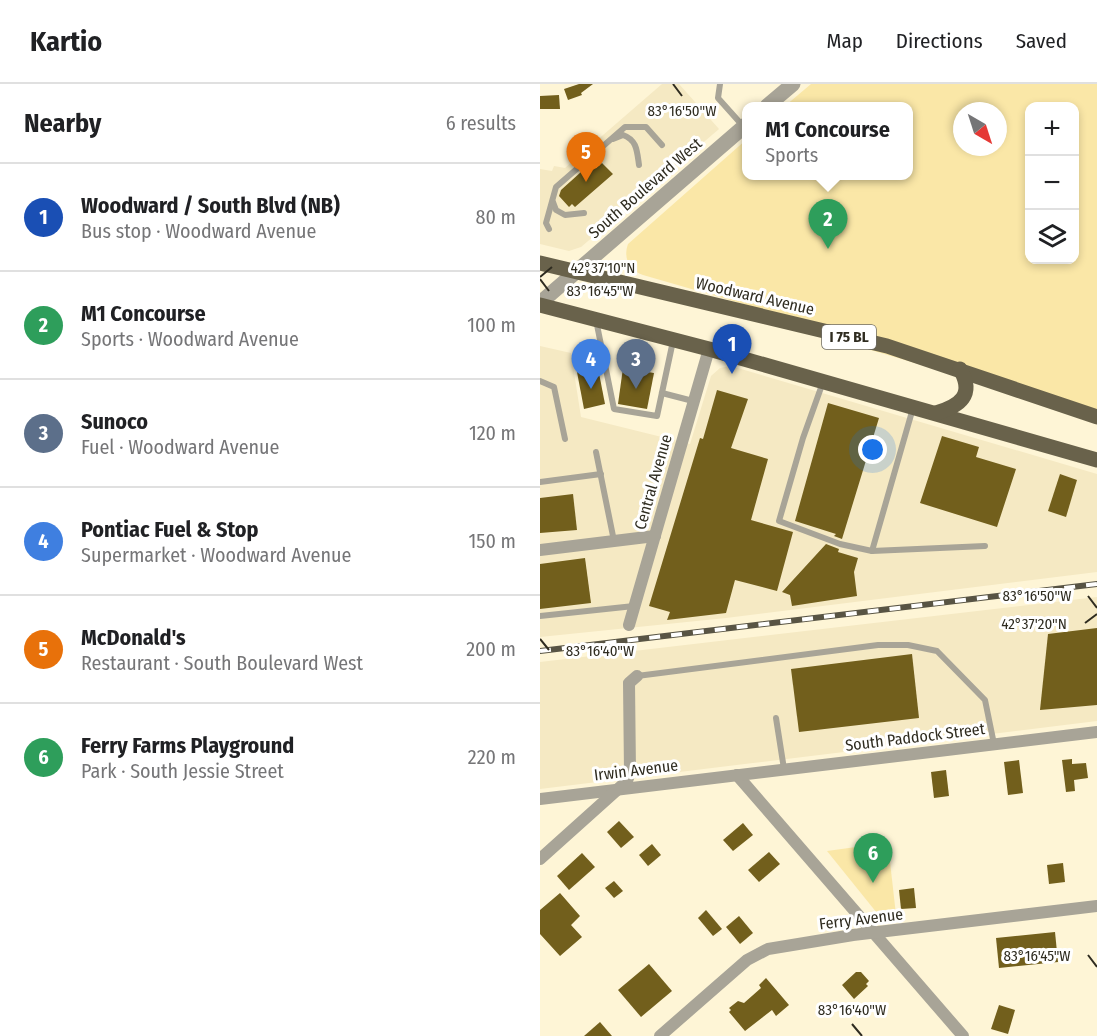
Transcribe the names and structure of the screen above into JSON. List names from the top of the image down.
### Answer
{
  "streets": {
    "main road": ["Woodward Avenue", "I 75 BL"],
    "street": [
      "South Boulevard West",
      "Central Avenue",
      "South Paddock Street",
      "Irwin Avenue",
      "Ferry Avenue"
    ]
  },
  "crossings": [
    ["South Boulevard West", "Woodward Avenue"],
    ["South Paddock Street", "Irwin Avenue"]
  ],
  "north": "bottom right",
  "page": {
    "header": "Kartio",
    "nav": ["Map", "Directions", "Saved"],
    "heading": ["Nearby", "6 results"],
    "map_buttons": ["+", "−"],
    "popup": ["M1 Concourse", "Sports"],
    "pins": [
      "5",
      "2",
      "1",
      "3",
      "4",
      "6"
    ],
    "list": [
      {
        "mark": "1",
        "name": "Woodward / South Blvd (NB)",
        "note": "Bus stop · Woodward Avenue",
        "value": "80 m"
      },
      {
        "mark": "2",
        "name": "M1 Concourse",
        "note": "Sports · Woodward Avenue",
        "value": "100 m"
      },
      {
        "mark": "3",
        "name": "Sunoco",
        "note": "Fuel · Woodward Avenue",
        "value": "120 m"
      },
      {
        "mark": "4",
        "name": "Pontiac Fuel & Stop",
        "note": "Supermarket · Woodward Avenue",
        "value": "150 m"
      },
      {
        "mark": "5",
        "name": "McDonald's",
        "note": "Restaurant · South Boulevard West",
        "value": "200 m"
      },
      {
        "mark": "6",
        "name": "Ferry Farms Playground",
        "note": "Park · South Jessie Street",
        "value": "220 m"
      }
    ]
  },
  "coordinates": [
    "83°16'50\"W",
    "42°37'10\"N",
    "83°16'45\"W",
    "42°37'20\"N",
    "83°16'40\"W"
  ]
}
